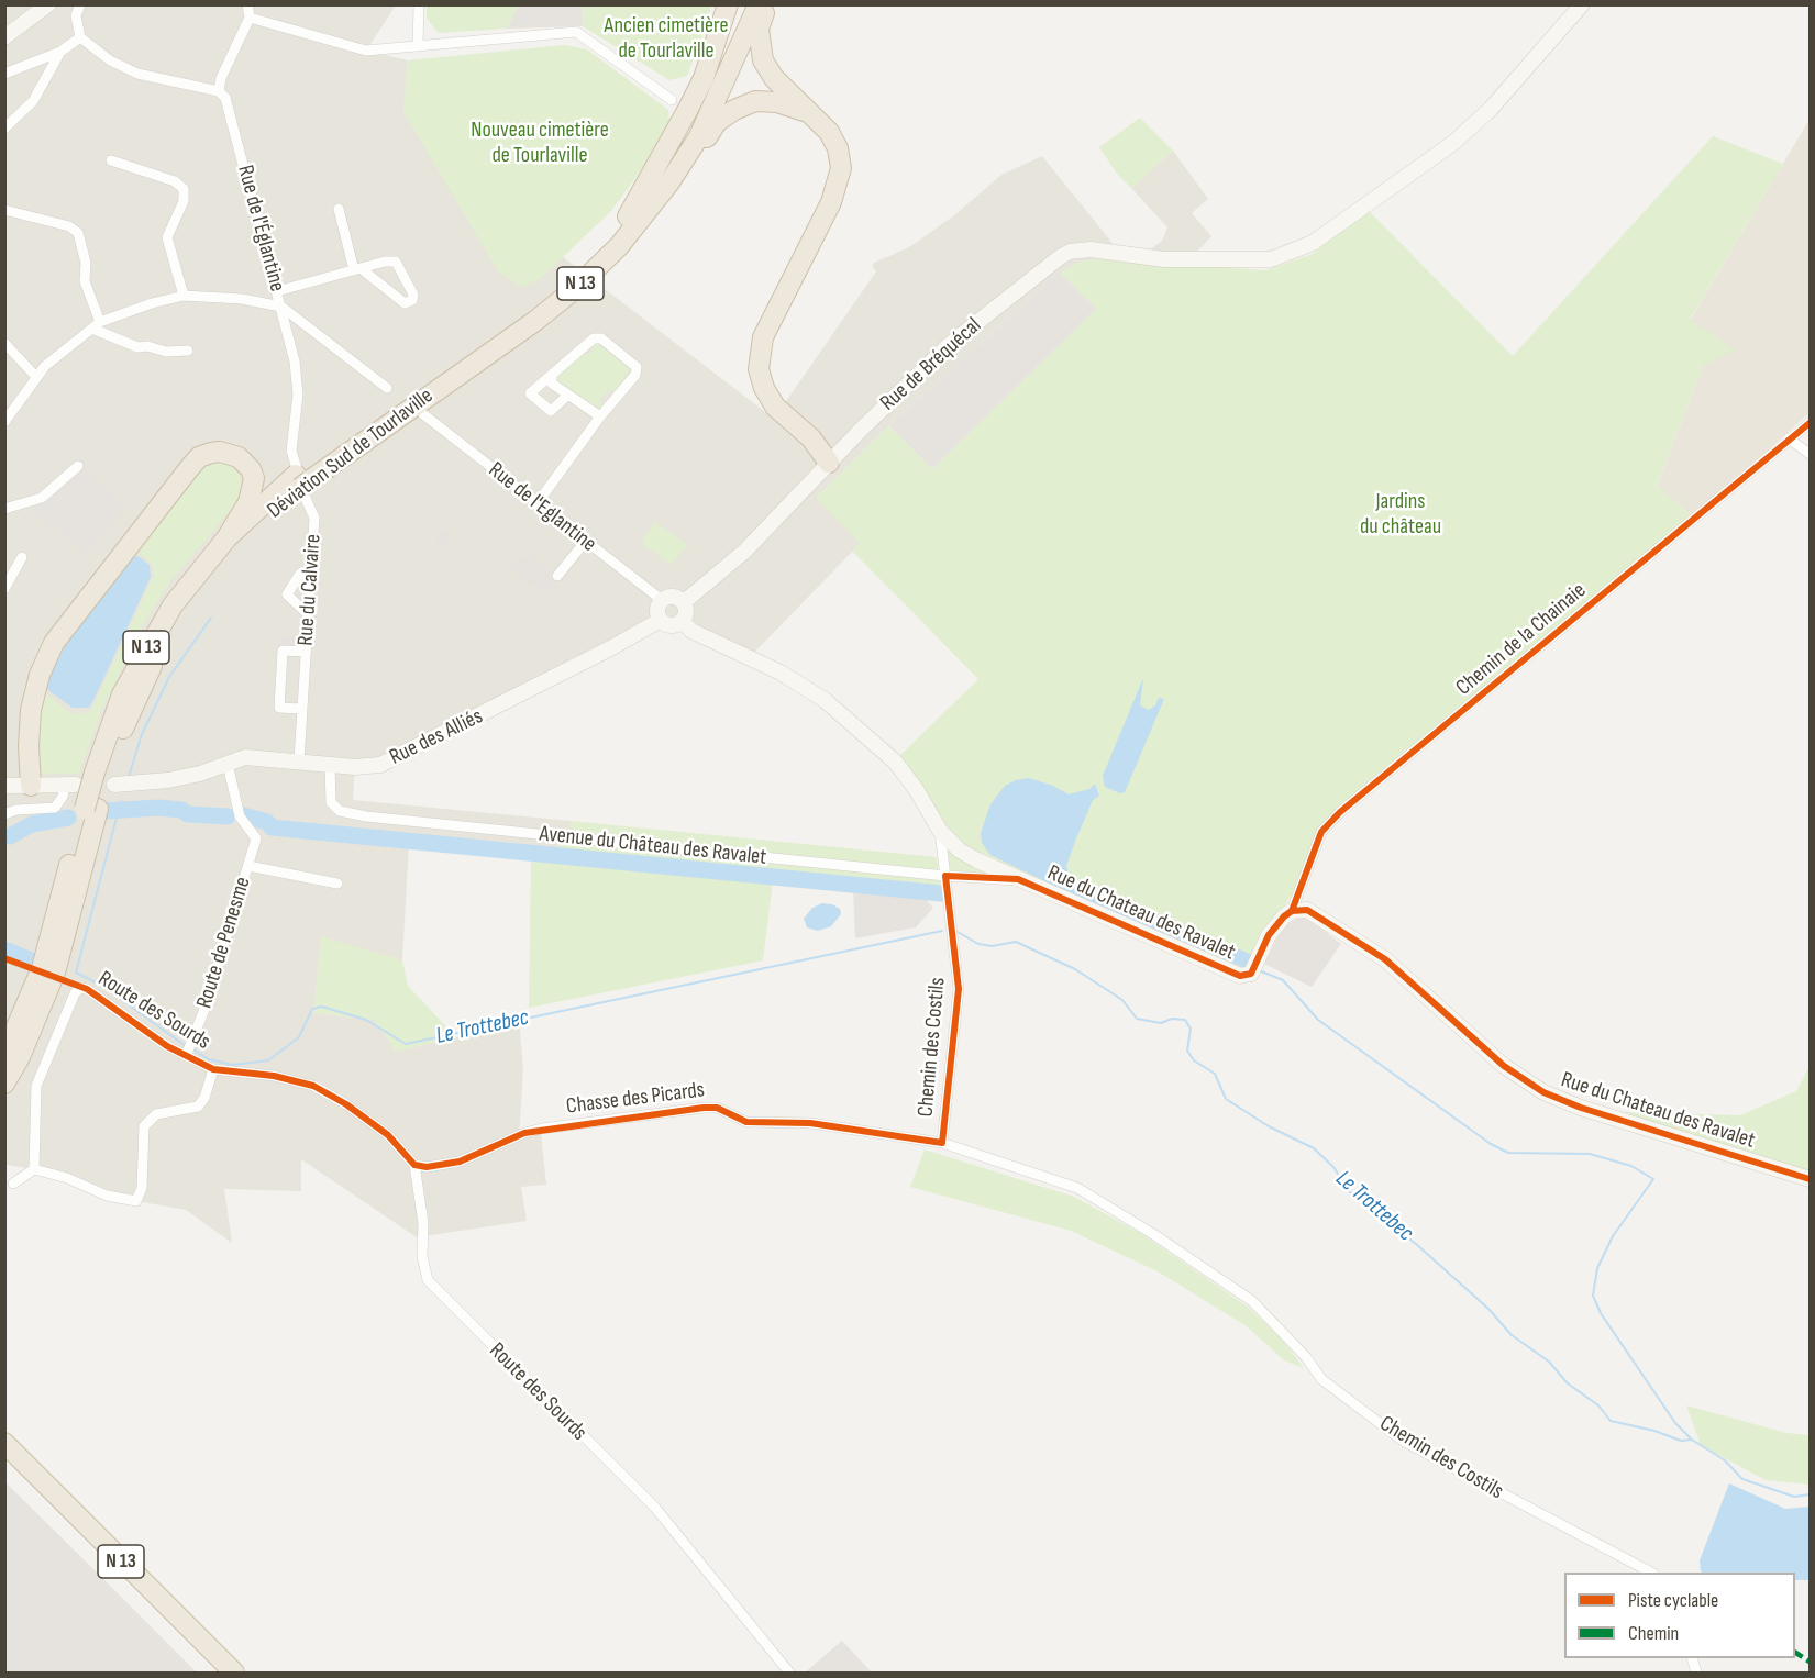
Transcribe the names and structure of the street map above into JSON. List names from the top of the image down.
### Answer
{
  "streets": {
    "highway": ["N 13", "Déviation Sud de Tourlaville"],
    "street": [
      "Rue de l'Églantine",
      "Rue de Bréquécal",
      "Rue de l'Eglantine",
      "Rue du Calvaire",
      "Chemin de la Chainaie",
      "Rue des Alliés",
      "Avenue du Château des Ravalet",
      "Rue du Chateau des Ravalet",
      "Route de Penesme",
      "Route des Sourds",
      "Chemin des Costils",
      "Chasse des Picards"
    ]
  },
  "crossings": [
    ["Rue de l'Églantine", "Rue du Calvaire"],
    ["Rue de Bréquécal", "Rue de l'Eglantine"],
    ["Rue de Bréquécal", "Rue des Alliés"],
    ["Rue de Bréquécal", "Rue du Chateau des Ravalet"],
    ["Déviation Sud de Tourlaville", "Rue des Alliés"],
    ["Rue de l'Eglantine", "Rue des Alliés"],
    ["Rue de l'Eglantine", "Rue du Chateau des Ravalet"],
    ["Rue du Calvaire", "Rue des Alliés"],
    ["Chemin de la Chainaie", "Rue du Chateau des Ravalet"],
    ["Rue des Alliés", "Avenue du Château des Ravalet"],
    ["Rue des Alliés", "Rue du Chateau des Ravalet"],
    ["Rue des Alliés", "Route de Penesme"],
    ["Avenue du Château des Ravalet", "Rue du Chateau des Ravalet"],
    ["Avenue du Château des Ravalet", "Chemin des Costils"],
    ["Rue du Chateau des Ravalet", "Chemin des Costils"],
    ["Route de Penesme", "Route des Sourds"],
    ["Route des Sourds", "Chasse des Picards"],
    ["Chemin des Costils", "Chasse des Picards"]
  ],
  "water": ["Le Trottebec"],
  "parks": ["Ancien cimetière de Tourlaville", "Nouveau cimetière de Tourlaville", "Jardins du château"],
  "legend": ["Piste cyclable", "Chemin"]
}
